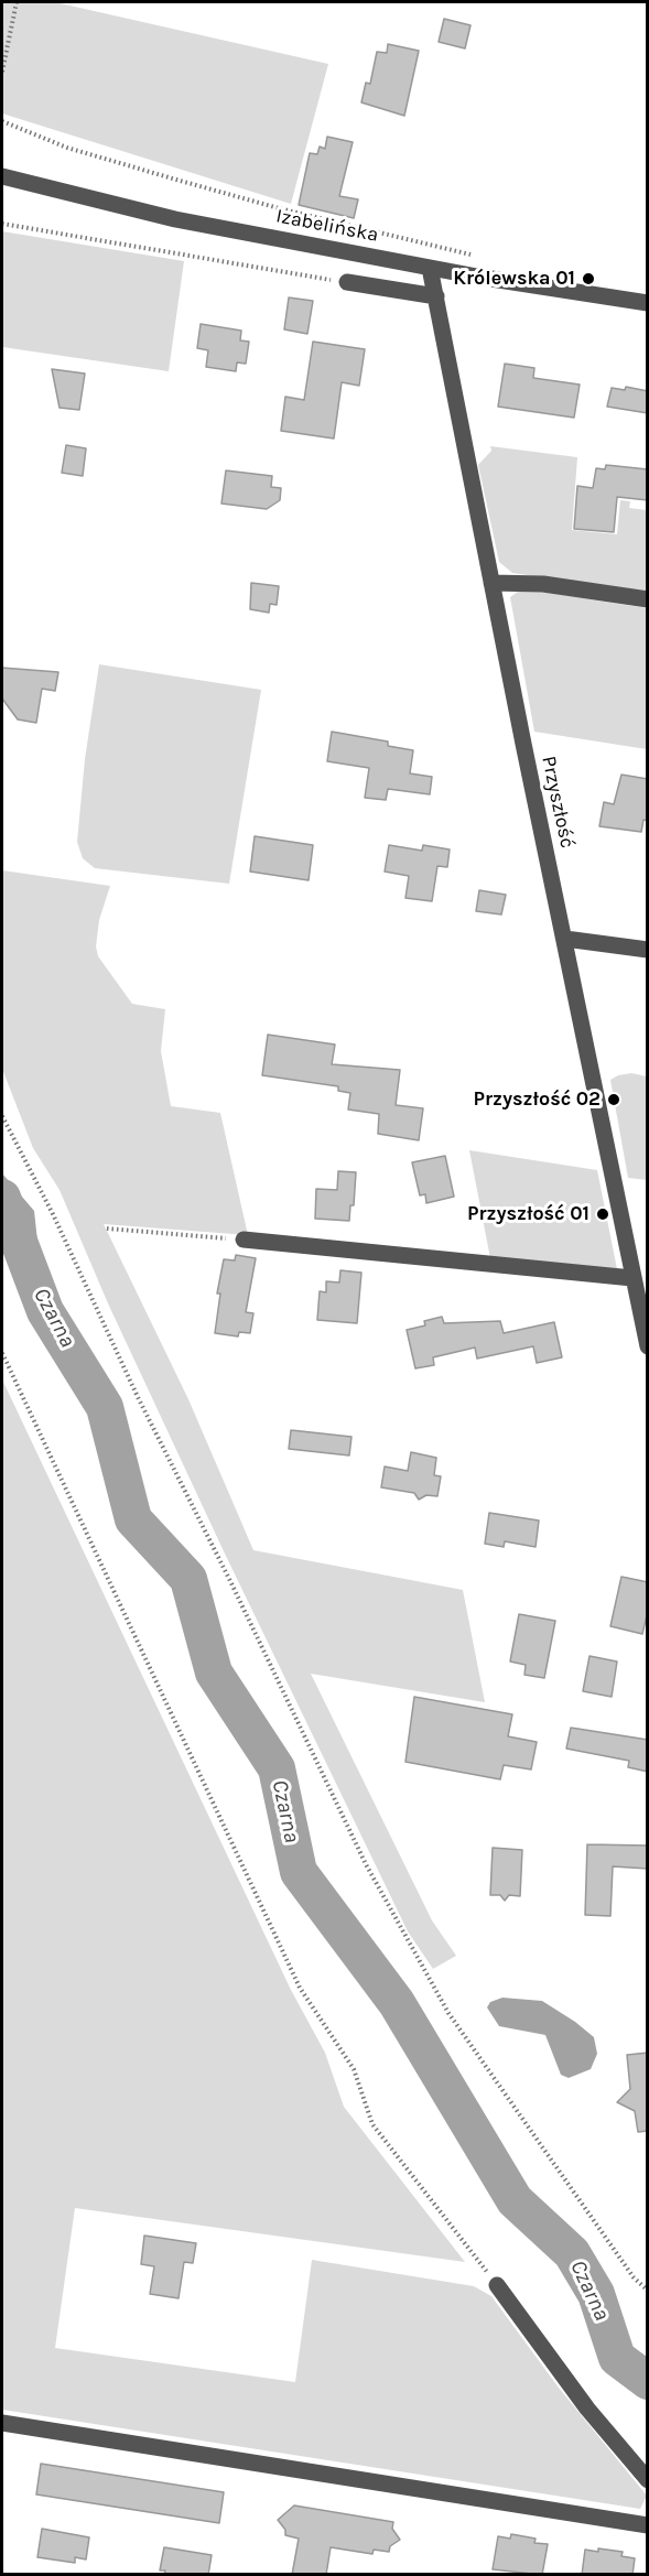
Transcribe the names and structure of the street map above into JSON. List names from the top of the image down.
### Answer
{
  "streets": {
    "street": ["Izabelińska", "Przyszłość"]
  },
  "crossings": [
    ["Izabelińska", "Przyszłość"]
  ],
  "water": ["Czarna"],
  "places": ["Królewska 01", "Przyszłość 02", "Przyszłość 01"]
}
